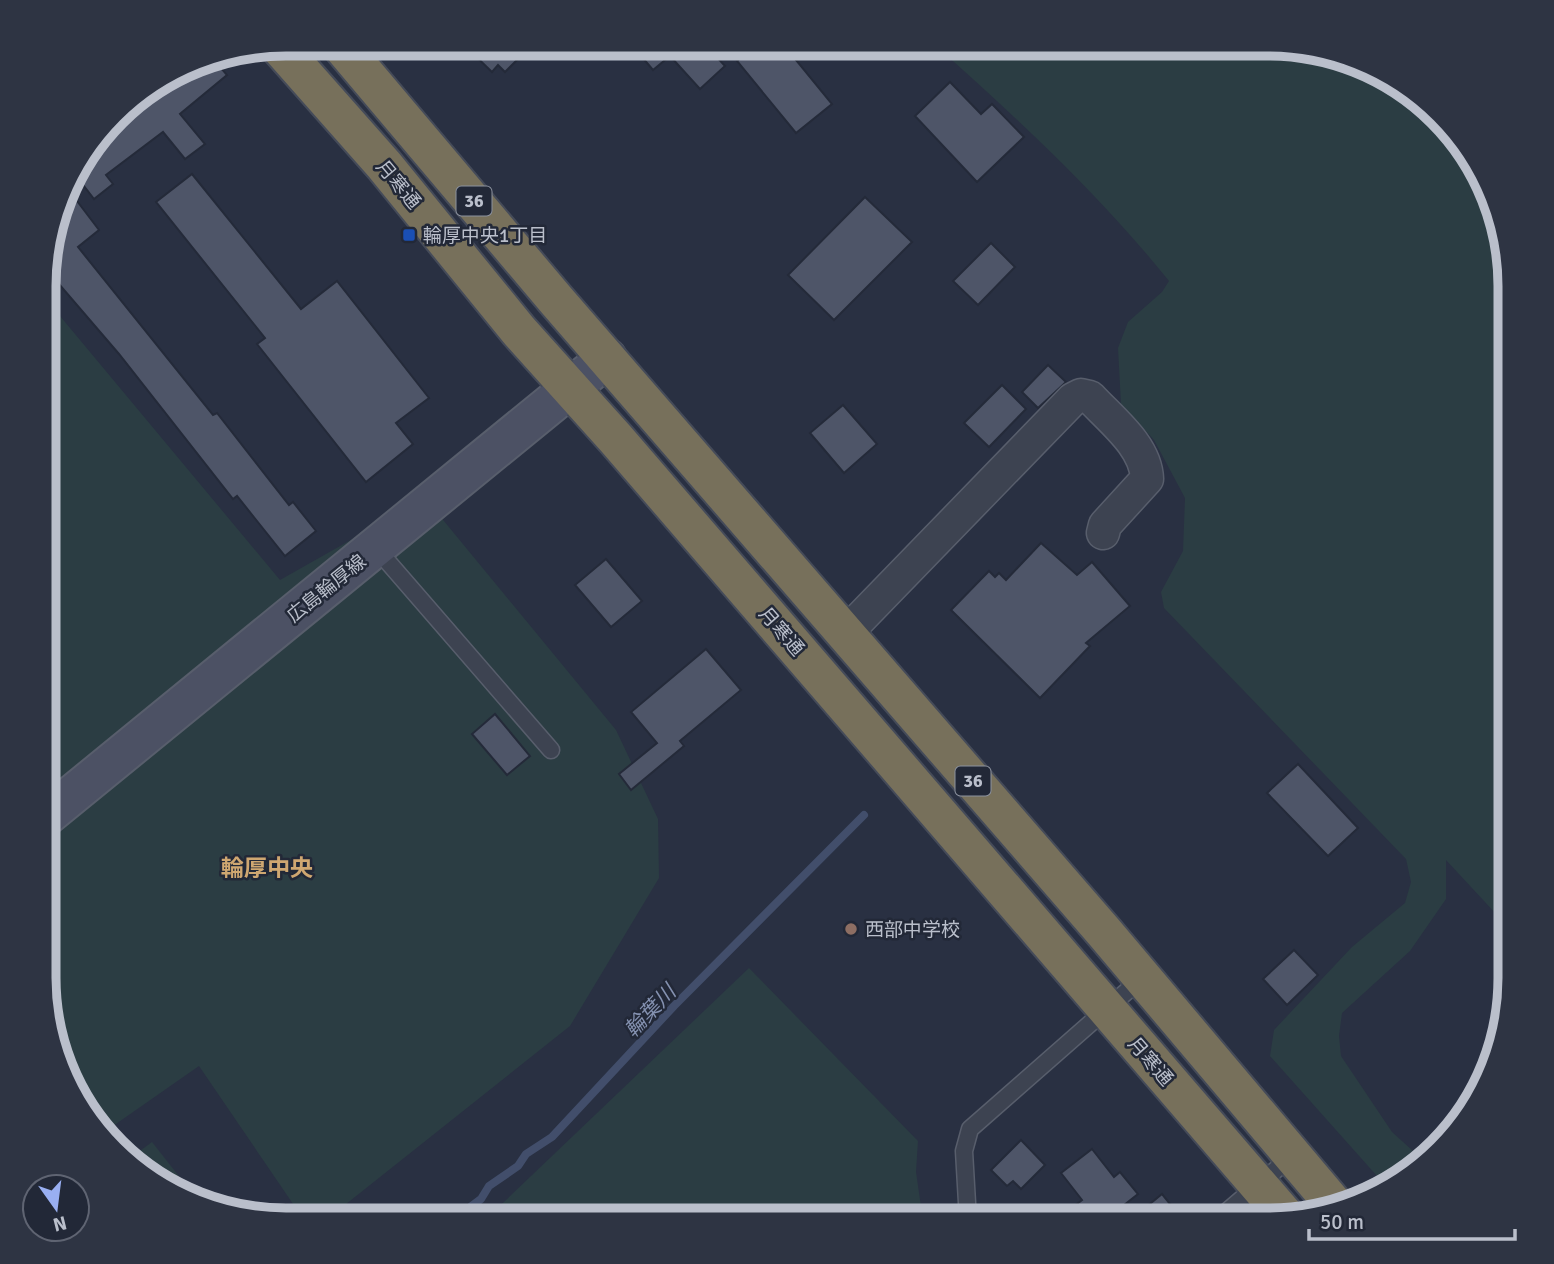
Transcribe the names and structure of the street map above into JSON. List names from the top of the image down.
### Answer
{
  "streets": {
    "highway": ["月寒通", "36"],
    "street": ["広島輪厚線"]
  },
  "crossings": [
    ["月寒通", "広島輪厚線"],
    ["36", "広島輪厚線"]
  ],
  "districts": ["輪厚中央"],
  "water": ["輪葉川"],
  "places": {
    "transit": ["輪厚中央1丁目"],
    "other": ["西部中学校"]
  },
  "scale_bar": "50 m",
  "north": "bottom"
}
